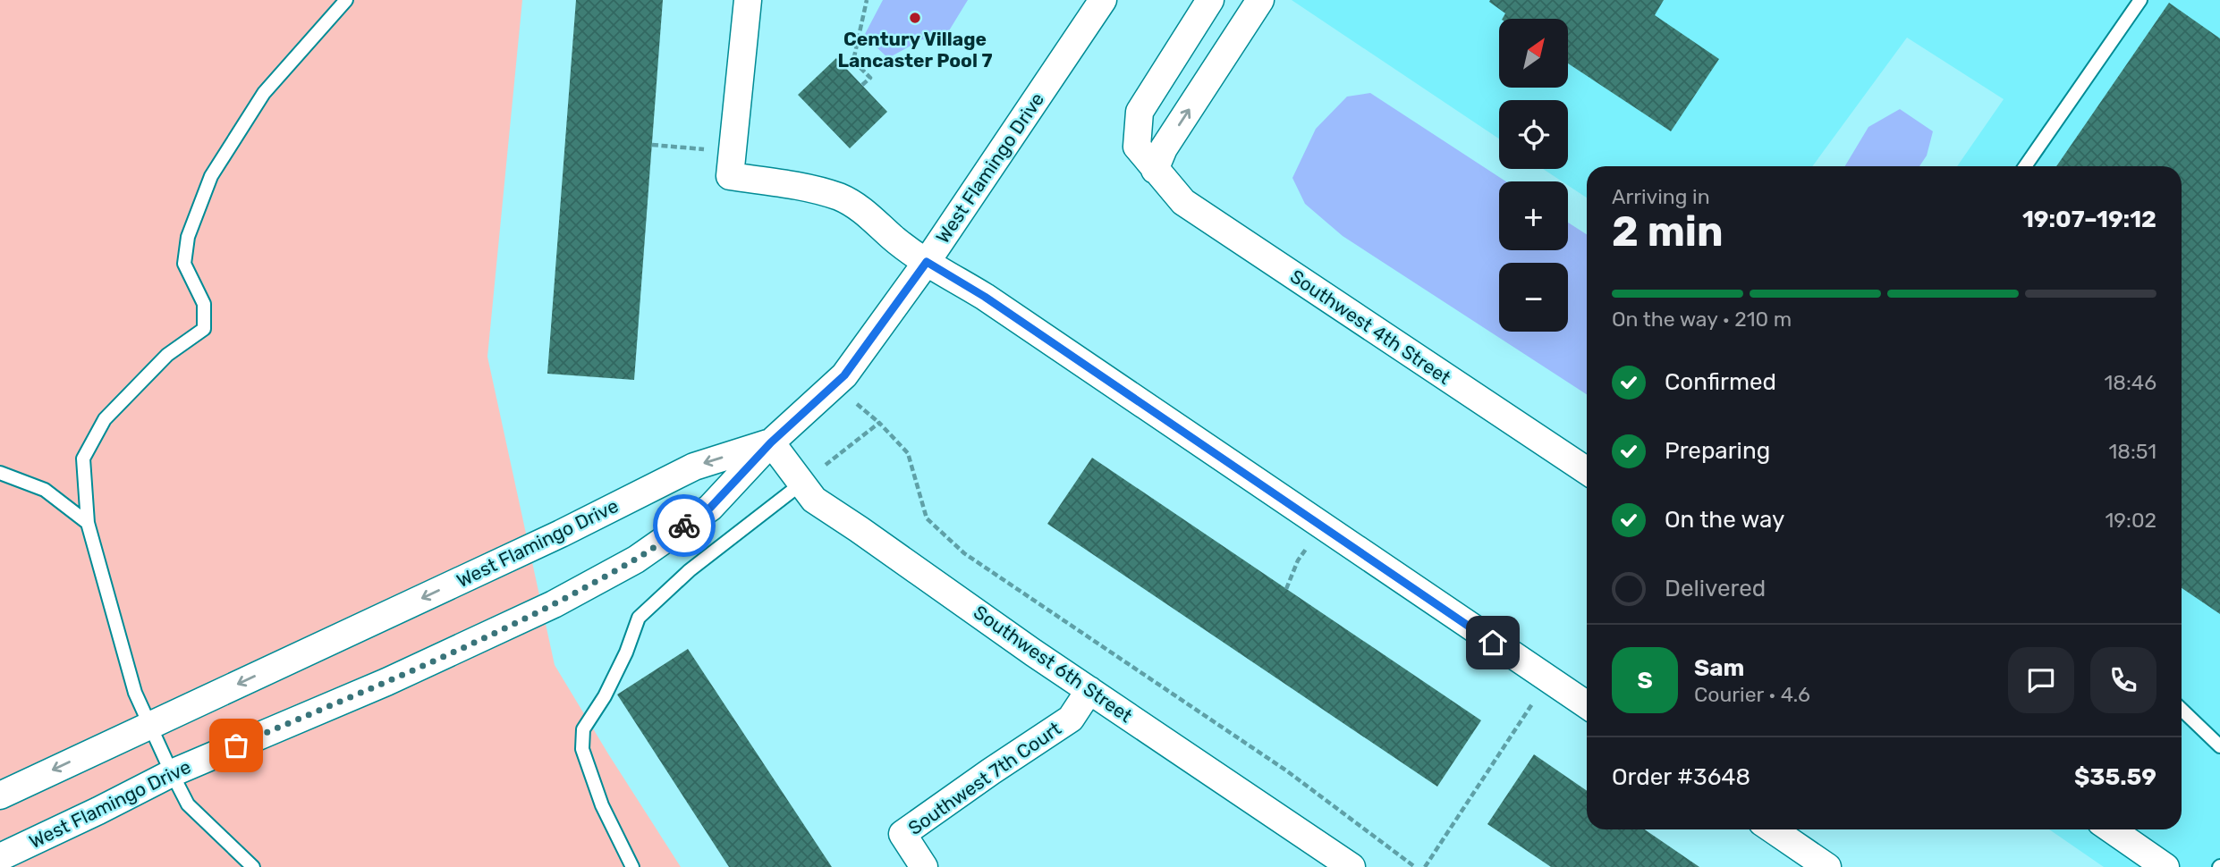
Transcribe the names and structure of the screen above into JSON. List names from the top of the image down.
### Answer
{
  "streets": {
    "street": [
      "West Flamingo Drive",
      "Southwest 4th Street",
      "Southwest 6th Street",
      "Southwest 7th Court"
    ]
  },
  "crossings": [
    ["West Flamingo Drive", "Southwest 6th Street"],
    ["Southwest 6th Street", "Southwest 7th Court"]
  ],
  "places": ["Century Village Lancaster Pool 7"],
  "north": "top right",
  "page": {
    "map_buttons": ["+", "−"],
    "heading": ["2 min", "Arriving in", "19:07–19:12"],
    "panel": [
      "Sam",
      "Courier · 4.6",
      "Order #3648",
      "$35.59"
    ],
    "bar": "On the way · 210 m",
    "list": [
      ["Confirmed", "18:46"],
      ["Preparing", "18:51"],
      ["On the way", "19:02"],
      "Delivered"
    ],
    "round": "S"
  }
}
